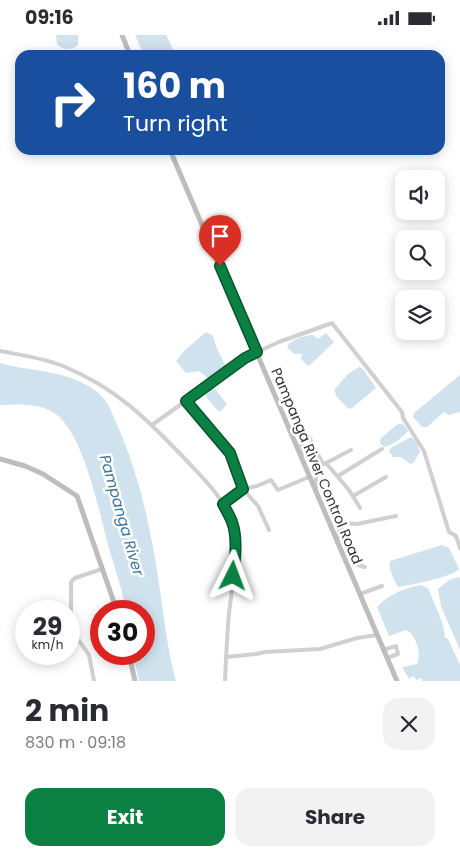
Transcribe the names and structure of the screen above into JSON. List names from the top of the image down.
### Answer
{
  "streets": {
    "main road": ["Pampanga River Control Road"]
  },
  "water": ["Pampanga River"],
  "page": {
    "status": "09:16",
    "turn": ["160 m", "Turn right"],
    "speed": "29 km/h",
    "limit": "30",
    "heading": ["2 min", "830 m · 09:18"],
    "buttons": ["Exit", "Share"]
  }
}
